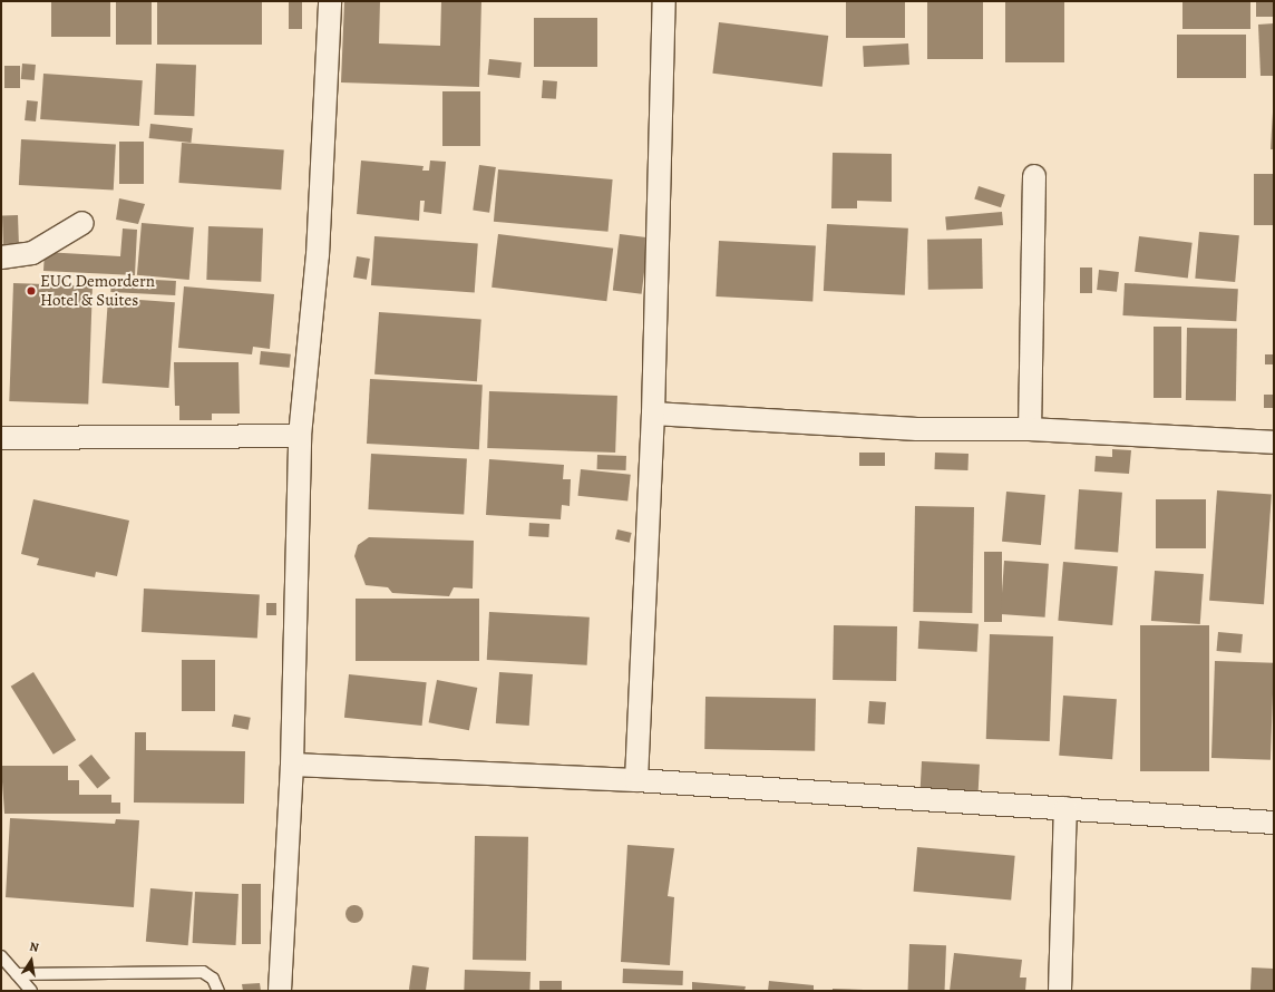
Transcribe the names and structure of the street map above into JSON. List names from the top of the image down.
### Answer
{
  "places": ["EUC Demordern Hotel & Suites"],
  "north": "top"
}
